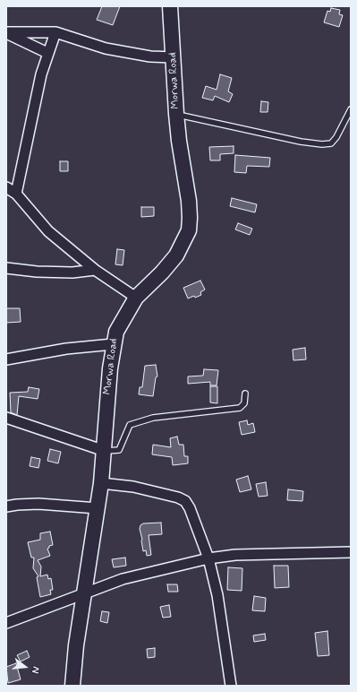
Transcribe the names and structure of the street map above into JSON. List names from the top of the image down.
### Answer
{
  "streets": {
    "main road": ["Morwa Road"]
  },
  "north": "right"
}
